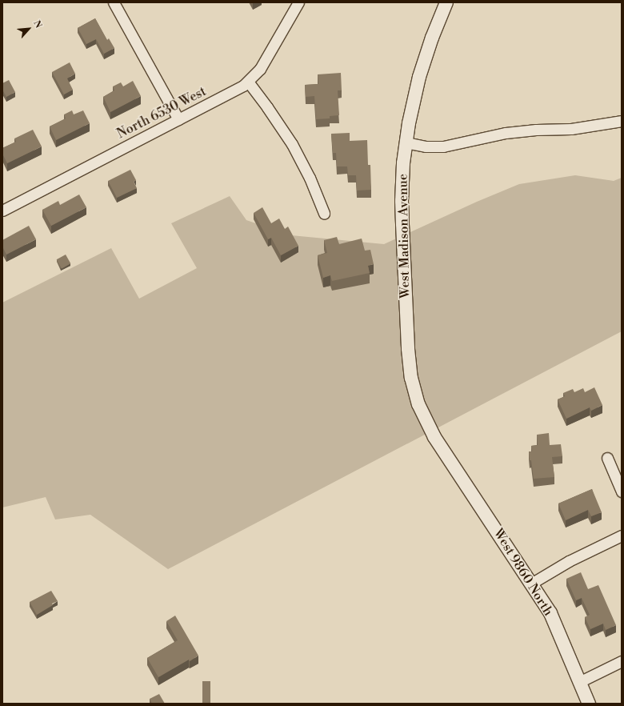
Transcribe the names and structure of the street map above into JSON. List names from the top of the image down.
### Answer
{
  "streets": {
    "street": ["North 6530 West", "West Madison Avenue", "West 9860 North"]
  },
  "crossings": [
    ["West Madison Avenue", "West 9860 North"]
  ],
  "north": "top right"
}
